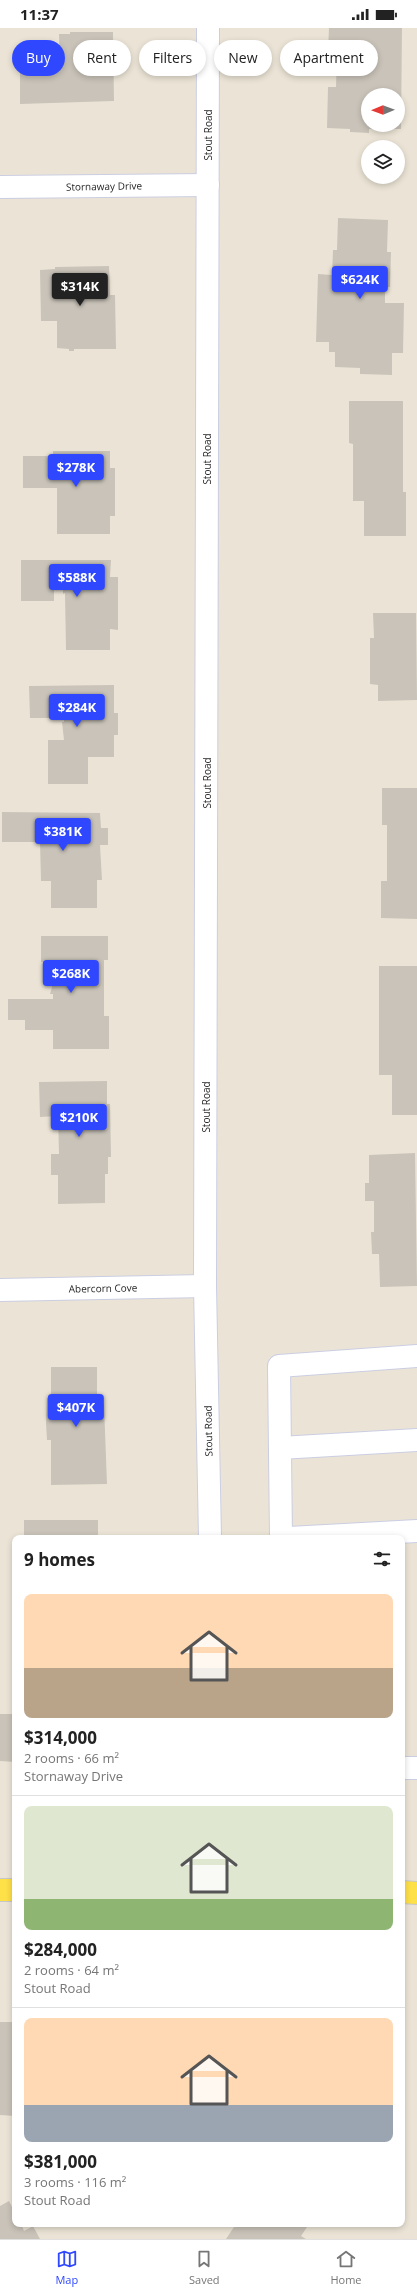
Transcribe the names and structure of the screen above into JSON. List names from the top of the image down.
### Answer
{
  "streets": {
    "street": ["Stout Road", "Stornaway Drive", "Abercorn Cove"]
  },
  "crossings": [
    ["Stout Road", "Stornaway Drive"],
    ["Stout Road", "Abercorn Cove"]
  ],
  "north": "left",
  "page": {
    "status": "11:37",
    "chip": [
      "Buy",
      "Rent",
      "Filters",
      "New",
      "Apartment"
    ],
    "price": [
      "$624K",
      "$314K",
      "$278K",
      "$588K",
      "$284K",
      "$381K",
      "$268K",
      "$210K",
      "$407K"
    ],
    "heading": "9 homes",
    "list": [
      {
        "name": "$314,000",
        "note": "2 rooms · 66 m² · Stornaway Drive"
      },
      {
        "name": "$284,000",
        "note": "2 rooms · 64 m² · Stout Road"
      },
      {
        "name": "$381,000",
        "note": "3 rooms · 116 m² · Stout Road"
      }
    ],
    "tabs": ["Map", "Saved", "Home"]
  }
}
